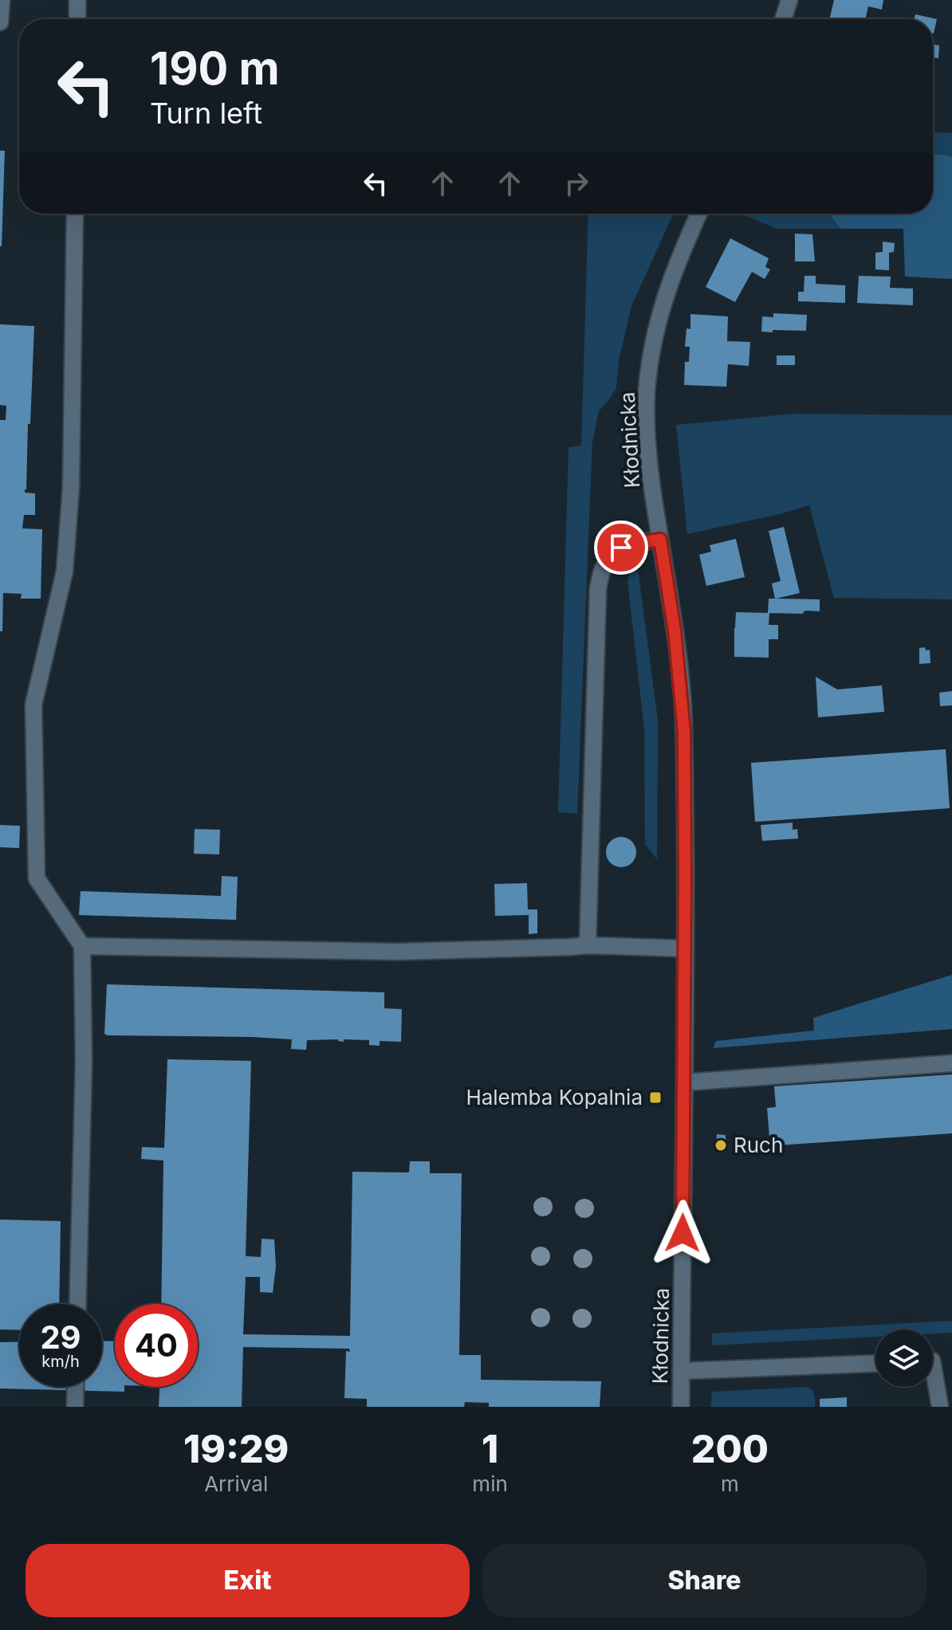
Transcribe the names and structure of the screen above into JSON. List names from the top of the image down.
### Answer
{
  "streets": {
    "street": ["Kłodnicka"]
  },
  "places": {
    "transit": ["Halemba Kopalnia"],
    "other": ["Ruch"]
  },
  "page": {
    "turn": ["190 m", "Turn left"],
    "speed": "29 km/h",
    "limit": "40",
    "eta": [
      "19:29",
      "Arrival",
      "1",
      "min",
      "200",
      "m"
    ],
    "buttons": ["Exit", "Share"]
  }
}
